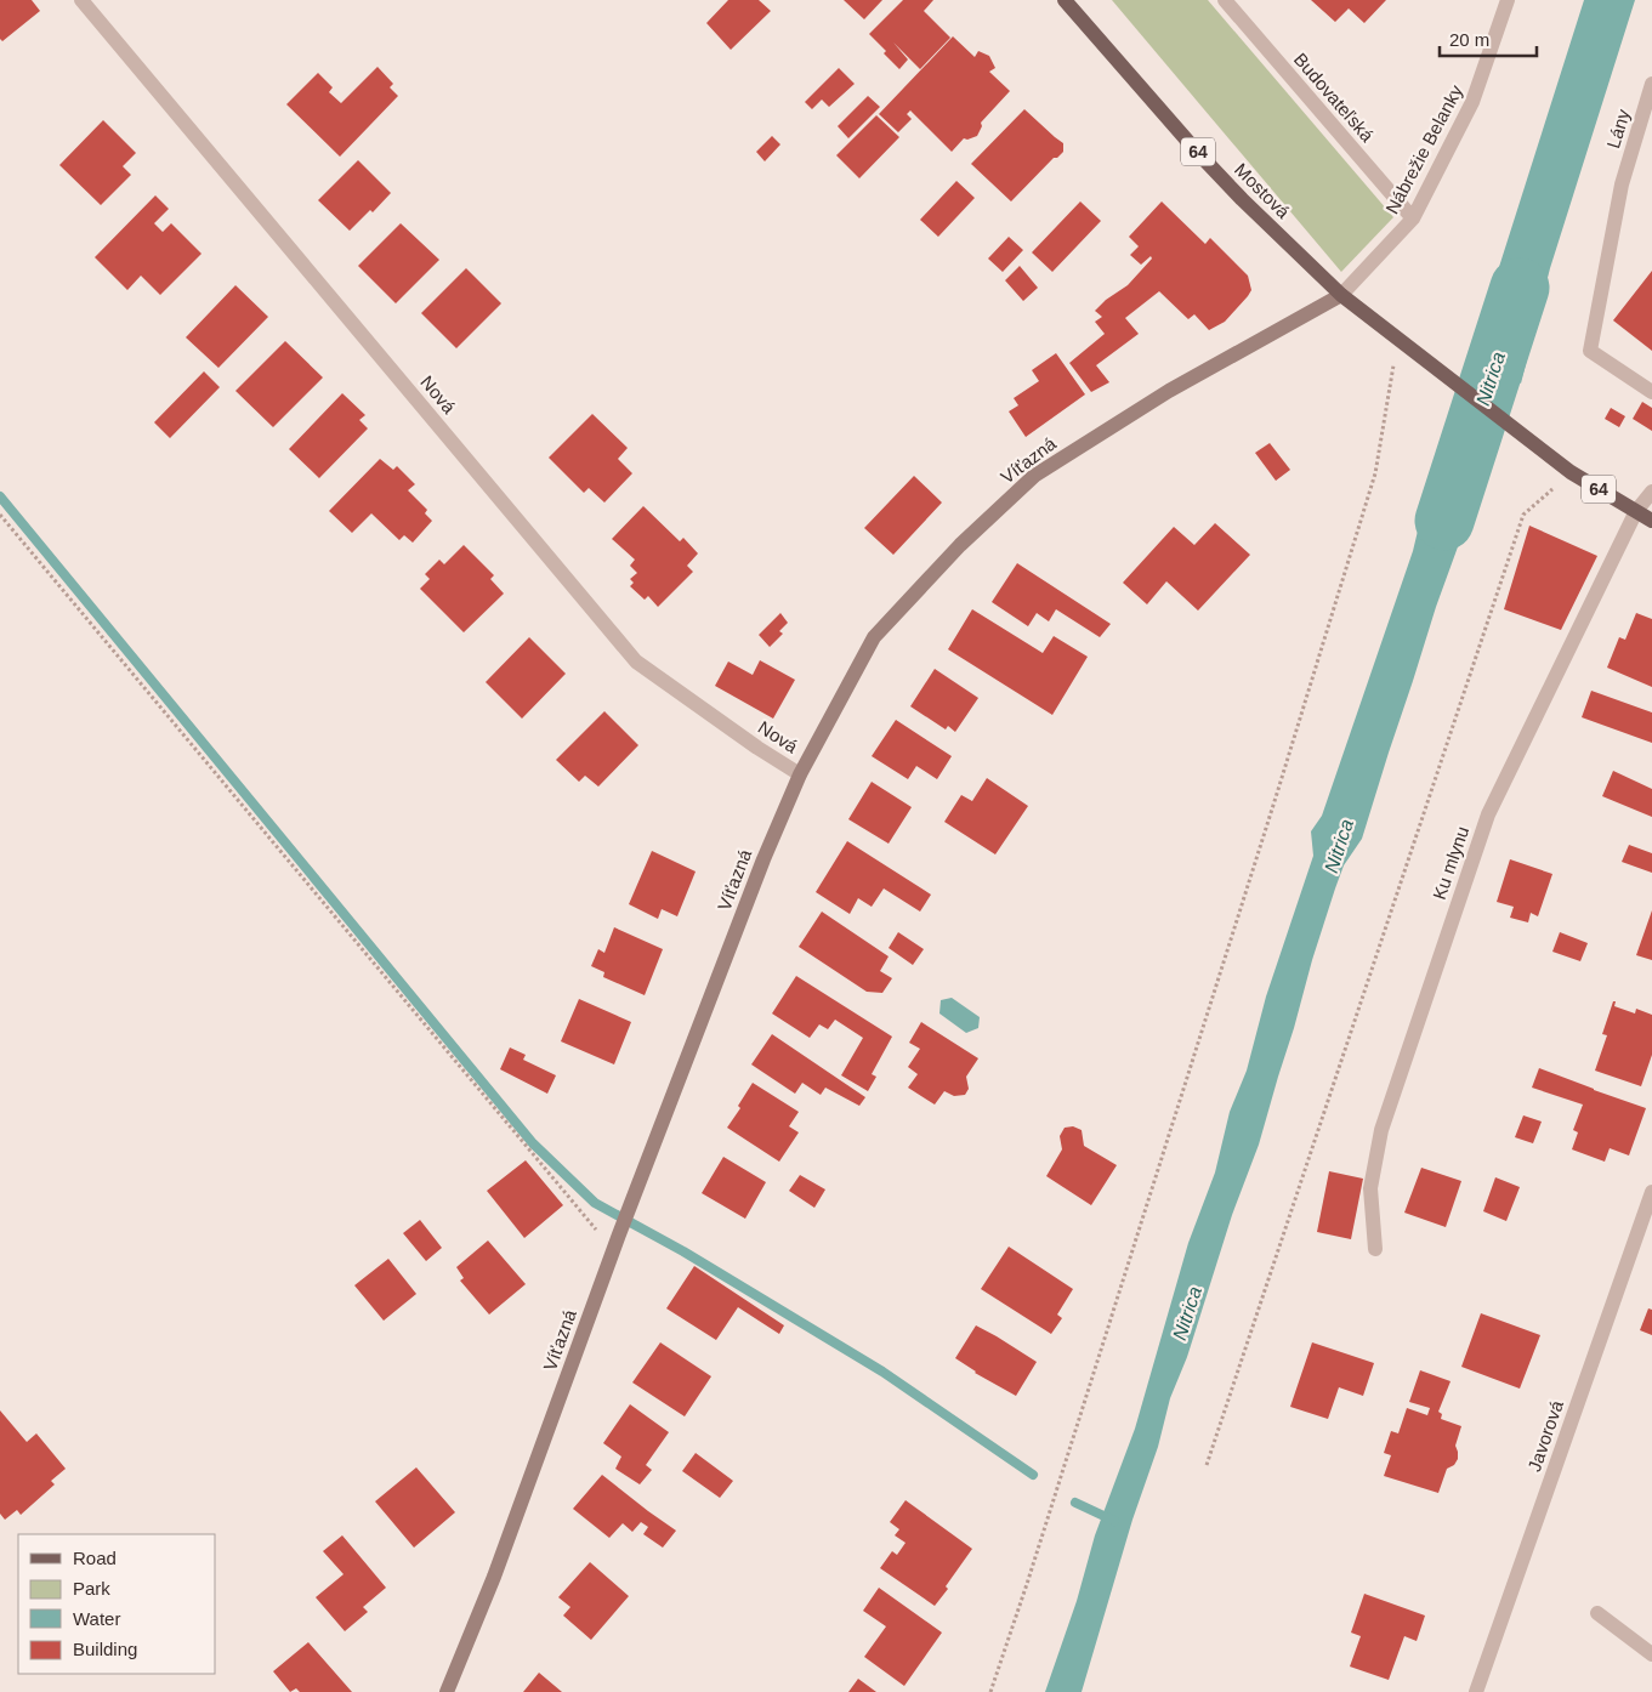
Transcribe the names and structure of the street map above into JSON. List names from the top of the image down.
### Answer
{
  "streets": {
    "main road": ["64", "Mostová", "Víťazná"],
    "street": [
      "Budovateľská",
      "Lány",
      "Nábrežie Belanky",
      "Nová",
      "Ku mlynu",
      "Javorová"
    ]
  },
  "crossings": [
    ["Budovateľská", "Nábrežie Belanky"],
    ["Nábrežie Belanky", "64"],
    ["Nábrežie Belanky", "Mostová"],
    ["Nábrežie Belanky", "Víťazná"],
    ["64", "Mostová"],
    ["64", "Víťazná"],
    ["64", "Ku mlynu"],
    ["Mostová", "Víťazná"],
    ["Nová", "Víťazná"]
  ],
  "water": ["Nitrica"],
  "legend": [
    "Road",
    "Park",
    "Water",
    "Building"
  ],
  "scale_bar": "20 m"
}
